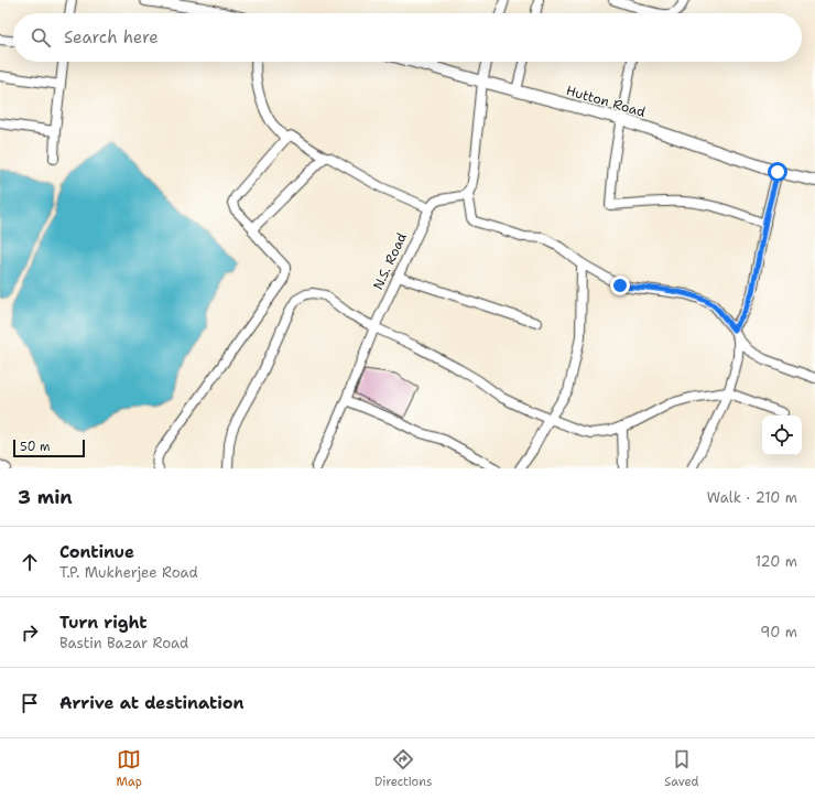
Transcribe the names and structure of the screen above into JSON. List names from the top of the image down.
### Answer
{
  "streets": {
    "street": ["Hutton Road", "N.S. Road"]
  },
  "scale_bar": "50 m",
  "page": {
    "search": "Search here",
    "scale": "50 m",
    "heading": ["3 min", "Walk · 210 m"],
    "list": [
      ["Continue", "T.P. Mukherjee Road", "120 m"],
      ["Turn right", "Bastin Bazar Road", "90 m"],
      "Arrive at destination"
    ],
    "nav": ["Map", "Directions", "Saved"]
  }
}
